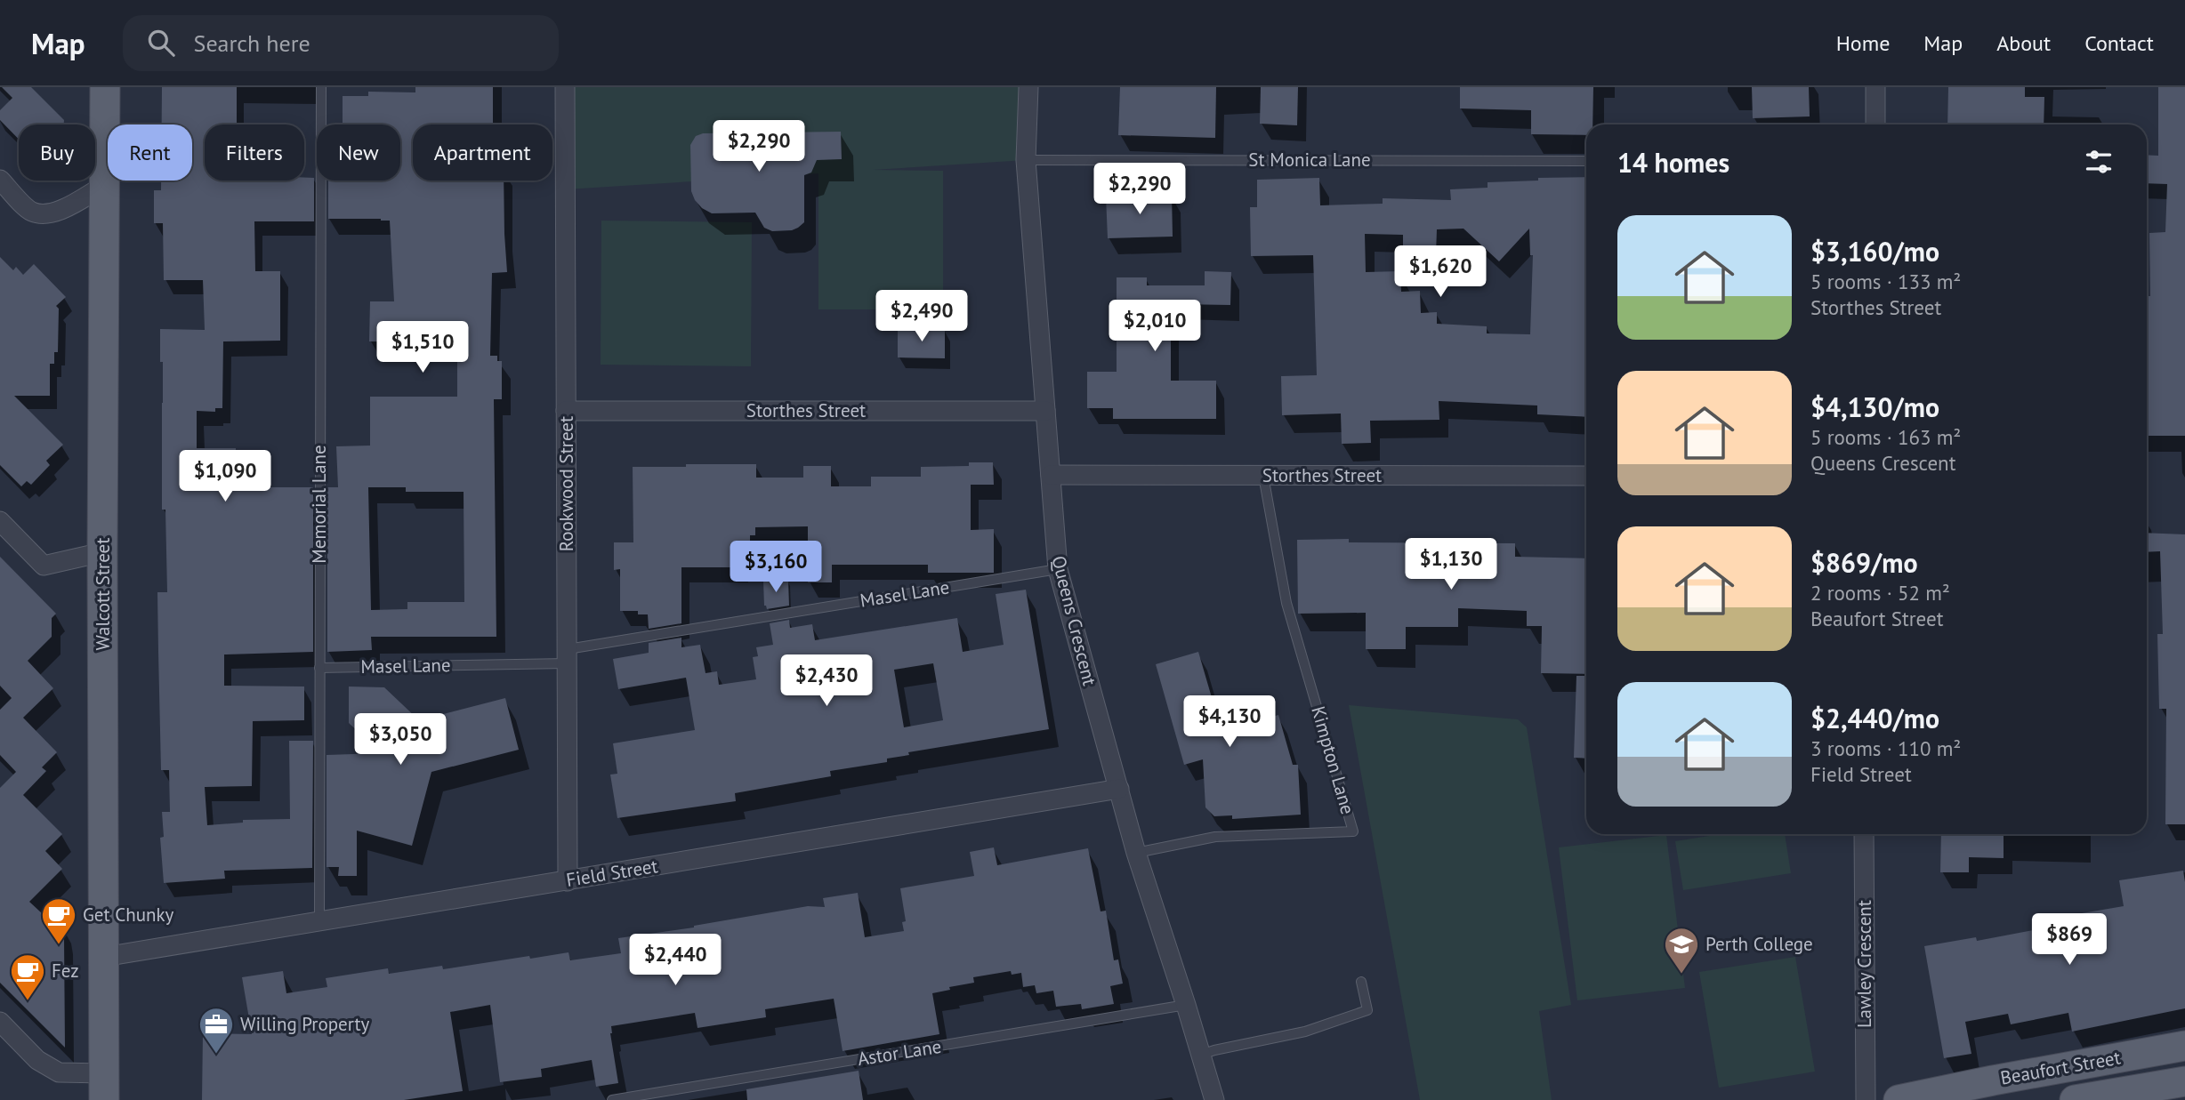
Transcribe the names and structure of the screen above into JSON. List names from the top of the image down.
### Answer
{
  "streets": {
    "main road": ["Walcott Street", "Beaufort Street"],
    "street": [
      "Storthes Street",
      "Rookwood Street",
      "Queens Crescent",
      "Field Street",
      "Lawley Crescent"
    ],
    "lane": [
      "St Monica Lane",
      "Memorial Lane",
      "Masel Lane",
      "Kimpton Lane",
      "Astor Lane"
    ]
  },
  "crossings": [
    ["St Monica Lane", "Queens Crescent"],
    ["Storthes Street", "Rookwood Street"],
    ["Storthes Street", "Queens Crescent"],
    ["Storthes Street", "Kimpton Lane"],
    ["Rookwood Street", "Masel Lane"],
    ["Rookwood Street", "Field Street"],
    ["Memorial Lane", "Masel Lane"],
    ["Memorial Lane", "Field Street"],
    ["Walcott Street", "Field Street"],
    ["Masel Lane", "Queens Crescent"],
    ["Queens Crescent", "Kimpton Lane"],
    ["Queens Crescent", "Field Street"],
    ["Queens Crescent", "Astor Lane"]
  ],
  "places": {
    "cafe": ["Get Chunky", "Fez"],
    "school or university": ["Perth College"],
    "office": ["Willing Property"]
  },
  "page": {
    "header": "Map",
    "search": "Search here",
    "nav": [
      "Home",
      "Map",
      "About",
      "Contact"
    ],
    "price": [
      "$2,290",
      "$2,290",
      "$1,620",
      "$2,490",
      "$2,010",
      "$1,510",
      "$1,090",
      "$1,130",
      "$3,160",
      "$2,430",
      "$4,130",
      "$3,050",
      "$869",
      "$2,440"
    ],
    "chip": [
      "Buy",
      "Rent",
      "Filters",
      "New",
      "Apartment"
    ],
    "heading": "14 homes",
    "list": [
      {
        "name": "$3,160/mo",
        "note": "5 rooms · 133 m² · Storthes Street"
      },
      {
        "name": "$4,130/mo",
        "note": "5 rooms · 163 m² · Queens Crescent"
      },
      {
        "name": "$869/mo",
        "note": "2 rooms · 52 m² · Beaufort Street"
      },
      {
        "name": "$2,440/mo",
        "note": "3 rooms · 110 m² · Field Street"
      }
    ]
  }
}
